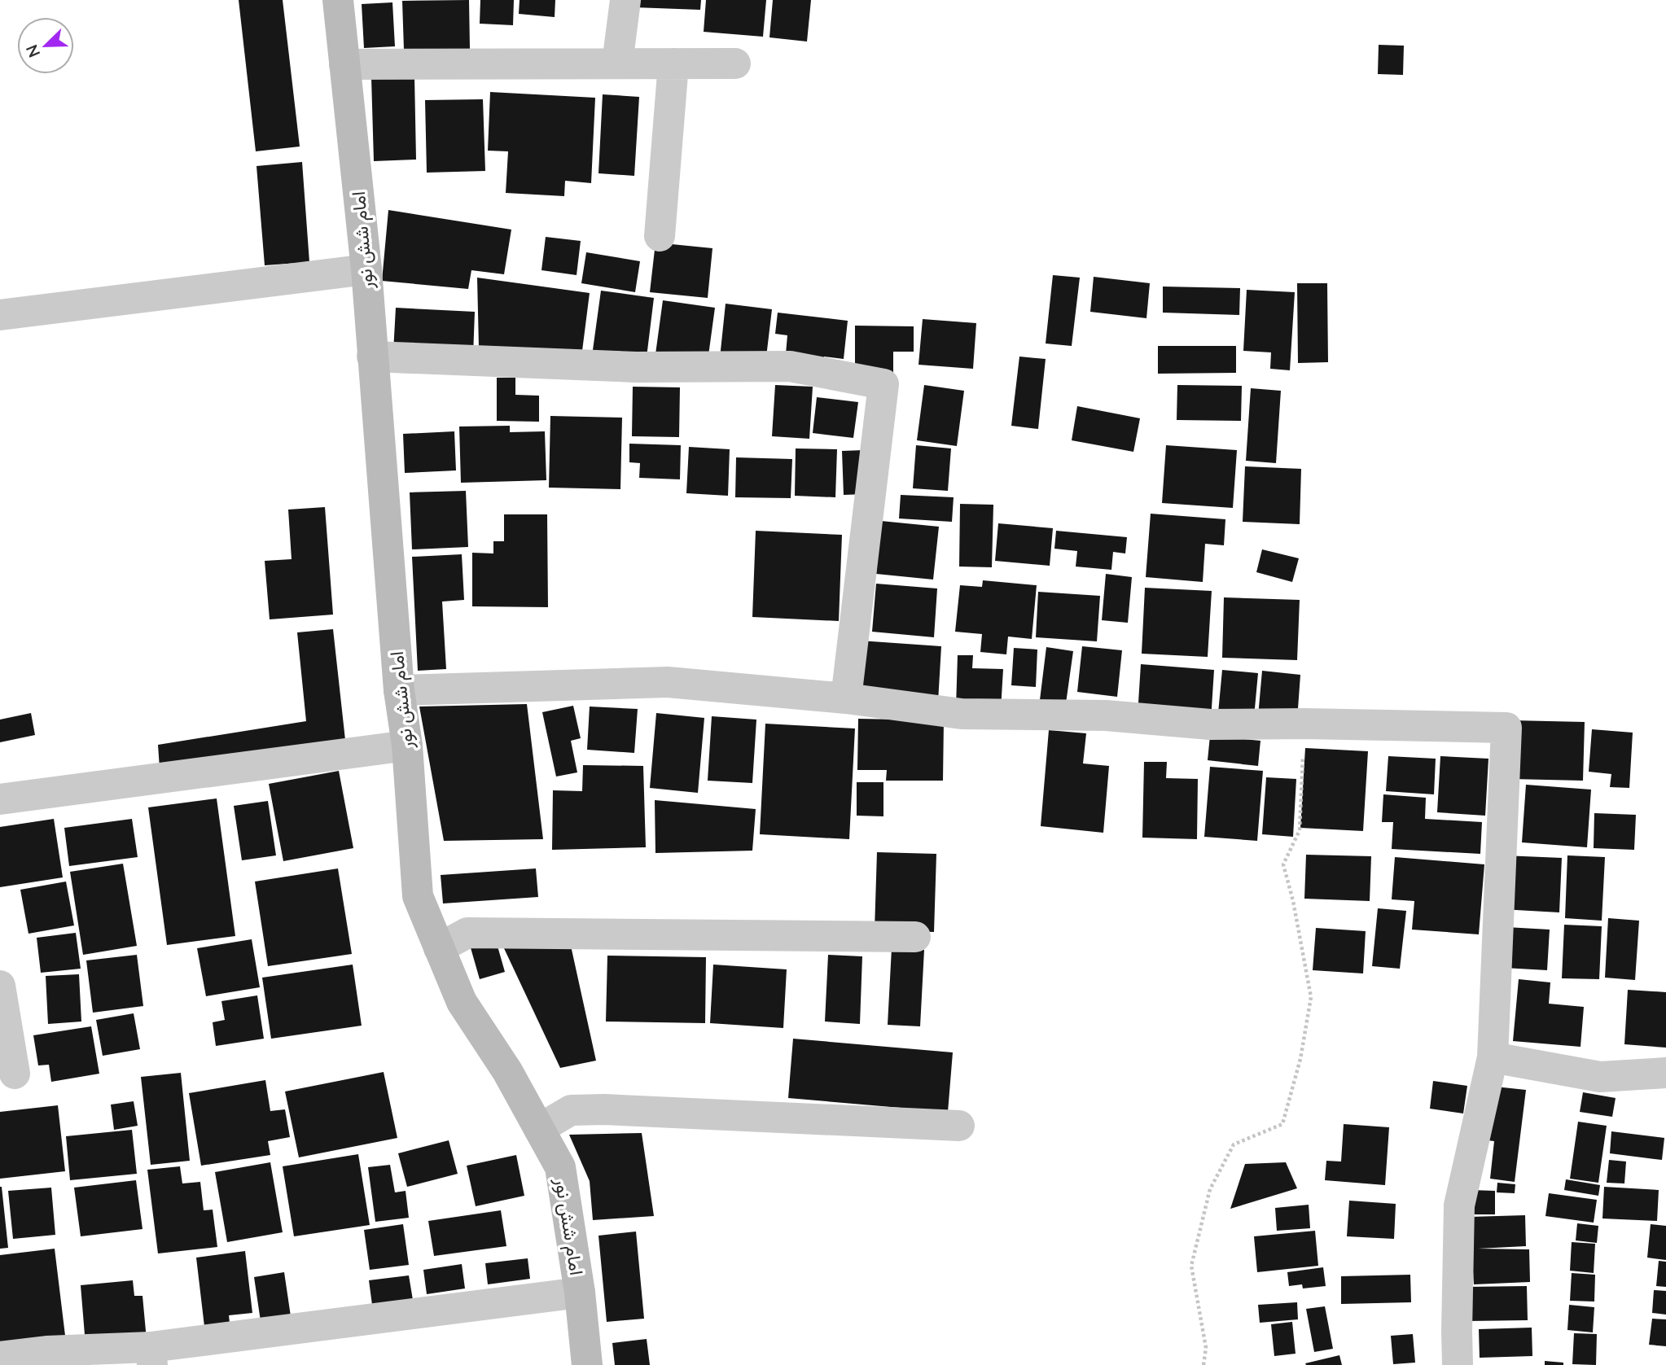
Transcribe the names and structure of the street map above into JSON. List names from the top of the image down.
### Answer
{
  "streets": {
    "street": ["امام شش نور"]
  },
  "north": "bottom left"
}
